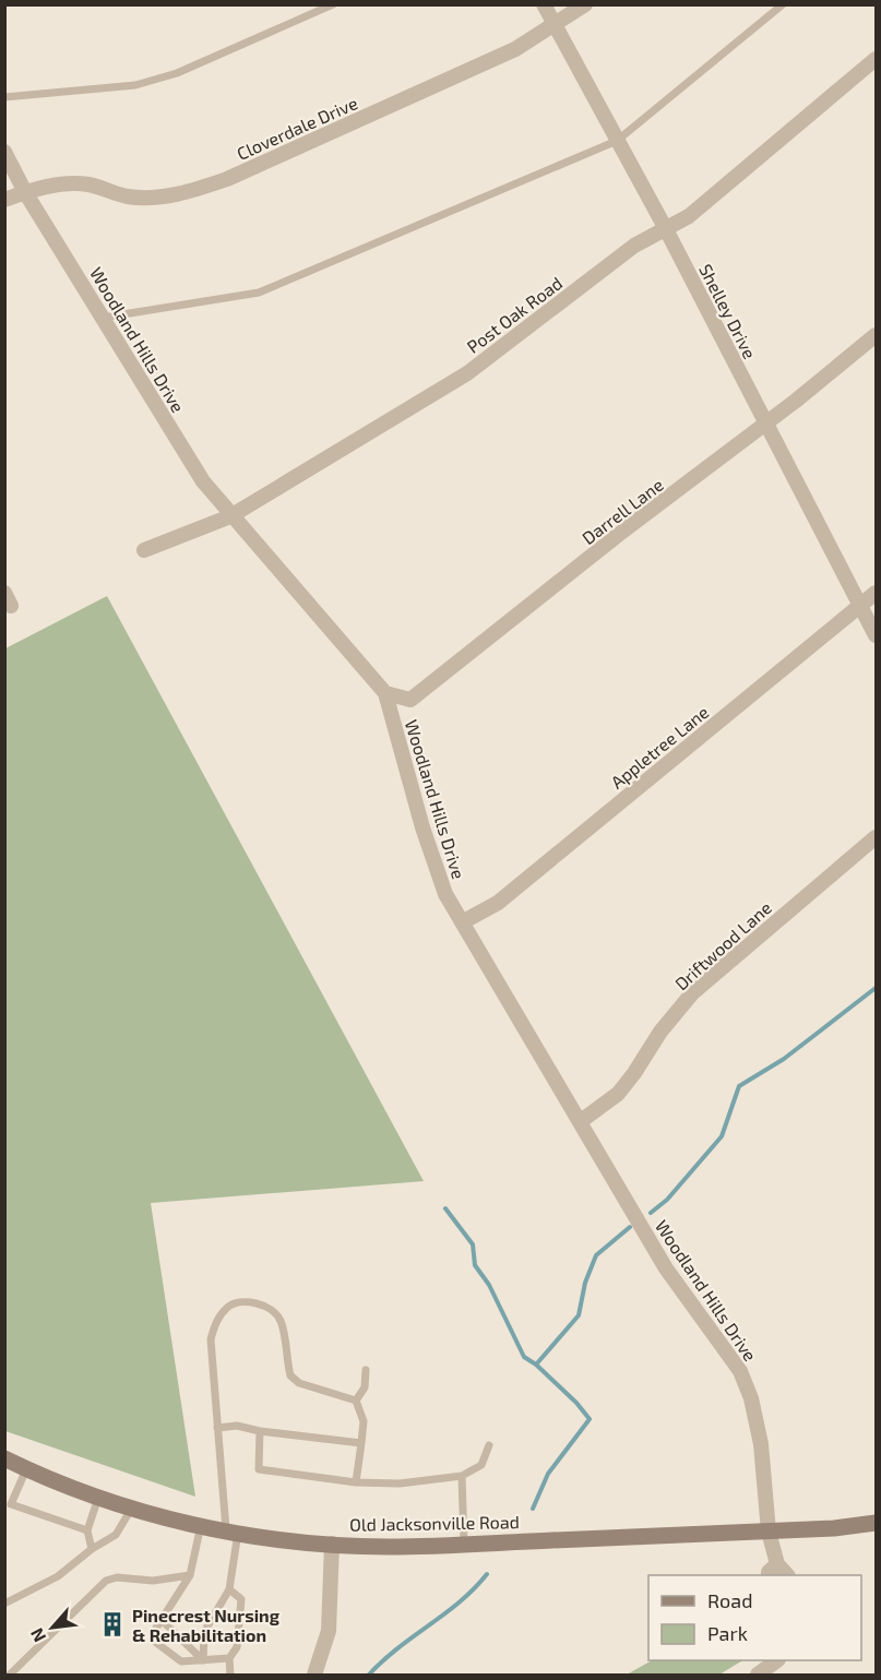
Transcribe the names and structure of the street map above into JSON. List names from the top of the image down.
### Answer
{
  "streets": {
    "main road": ["Old Jacksonville Road"],
    "street": [
      "Cloverdale Drive",
      "Shelley Drive",
      "Post Oak Road",
      "Woodland Hills Drive",
      "Darrell Lane",
      "Appletree Lane",
      "Driftwood Lane"
    ]
  },
  "crossings": [
    ["Cloverdale Drive", "Shelley Drive"],
    ["Cloverdale Drive", "Woodland Hills Drive"],
    ["Shelley Drive", "Post Oak Road"],
    ["Shelley Drive", "Darrell Lane"],
    ["Shelley Drive", "Appletree Lane"],
    ["Post Oak Road", "Woodland Hills Drive"],
    ["Woodland Hills Drive", "Darrell Lane"],
    ["Woodland Hills Drive", "Appletree Lane"],
    ["Woodland Hills Drive", "Driftwood Lane"],
    ["Woodland Hills Drive", "Old Jacksonville Road"]
  ],
  "places": {
    "building": ["Pinecrest Nursing & Rehabilitation"]
  },
  "legend": ["Road", "Park"],
  "north": "bottom left"
}
